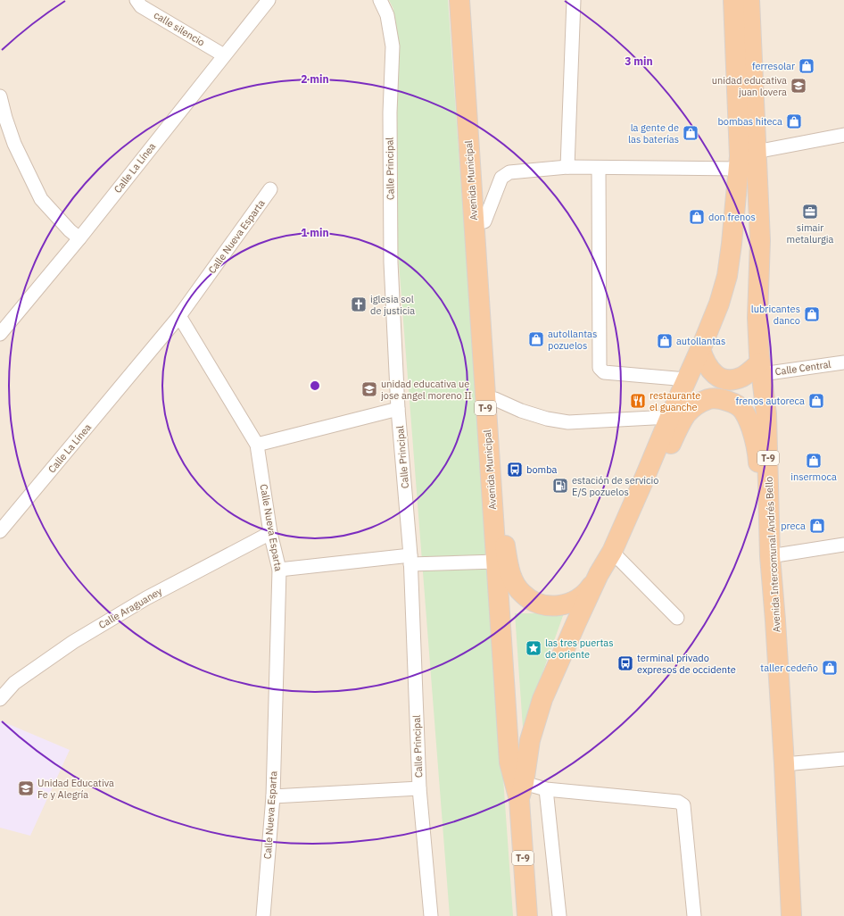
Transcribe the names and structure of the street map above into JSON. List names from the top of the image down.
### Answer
{
  "streets": {
    "highway": ["Avenida Municipal", "T-9", "Avenida Intercomunal Andrés Bello"],
    "street": [
      "calle silencio",
      "Calle La Línea",
      "Calle Principal",
      "Calle Nueva Esparta",
      "Calle Central",
      "Calle Araguaney"
    ]
  },
  "crossings": [
    ["calle silencio", "Calle La Línea"],
    ["Calle La Línea", "Calle Nueva Esparta"],
    ["Avenida Municipal", "T-9"],
    ["Calle Nueva Esparta", "Calle Araguaney"],
    ["Calle Central", "Avenida Intercomunal Andrés Bello"],
    ["T-9", "Avenida Intercomunal Andrés Bello"]
  ],
  "places": {
    "shop": [
      "ferresolar",
      "bombas hiteca",
      "la gente de las baterías",
      "don frenos",
      "lubricantes danco",
      "autollantas pozuelos",
      "autollantas",
      "frenos autoreca",
      "insermoca",
      "preca",
      "taller cedeño"
    ],
    "school or university": ["unidad educativa juan lovera", "unidad educativa ue jose angel moreno II", "Unidad Educativa Fe y Alegría"],
    "office": ["simair metalurgia"],
    "church": ["iglesia sol de justicia"],
    "restaurant": ["restaurante el guanche"],
    "bus stop": ["bomba", "terminal privado expresos de occidente"],
    "fuel station": ["estación de servicio E/S pozuelos"],
    "place": ["las tres puertas de oriente"]
  },
  "rings": ["3 min", "2 min", "1 min"]
}
